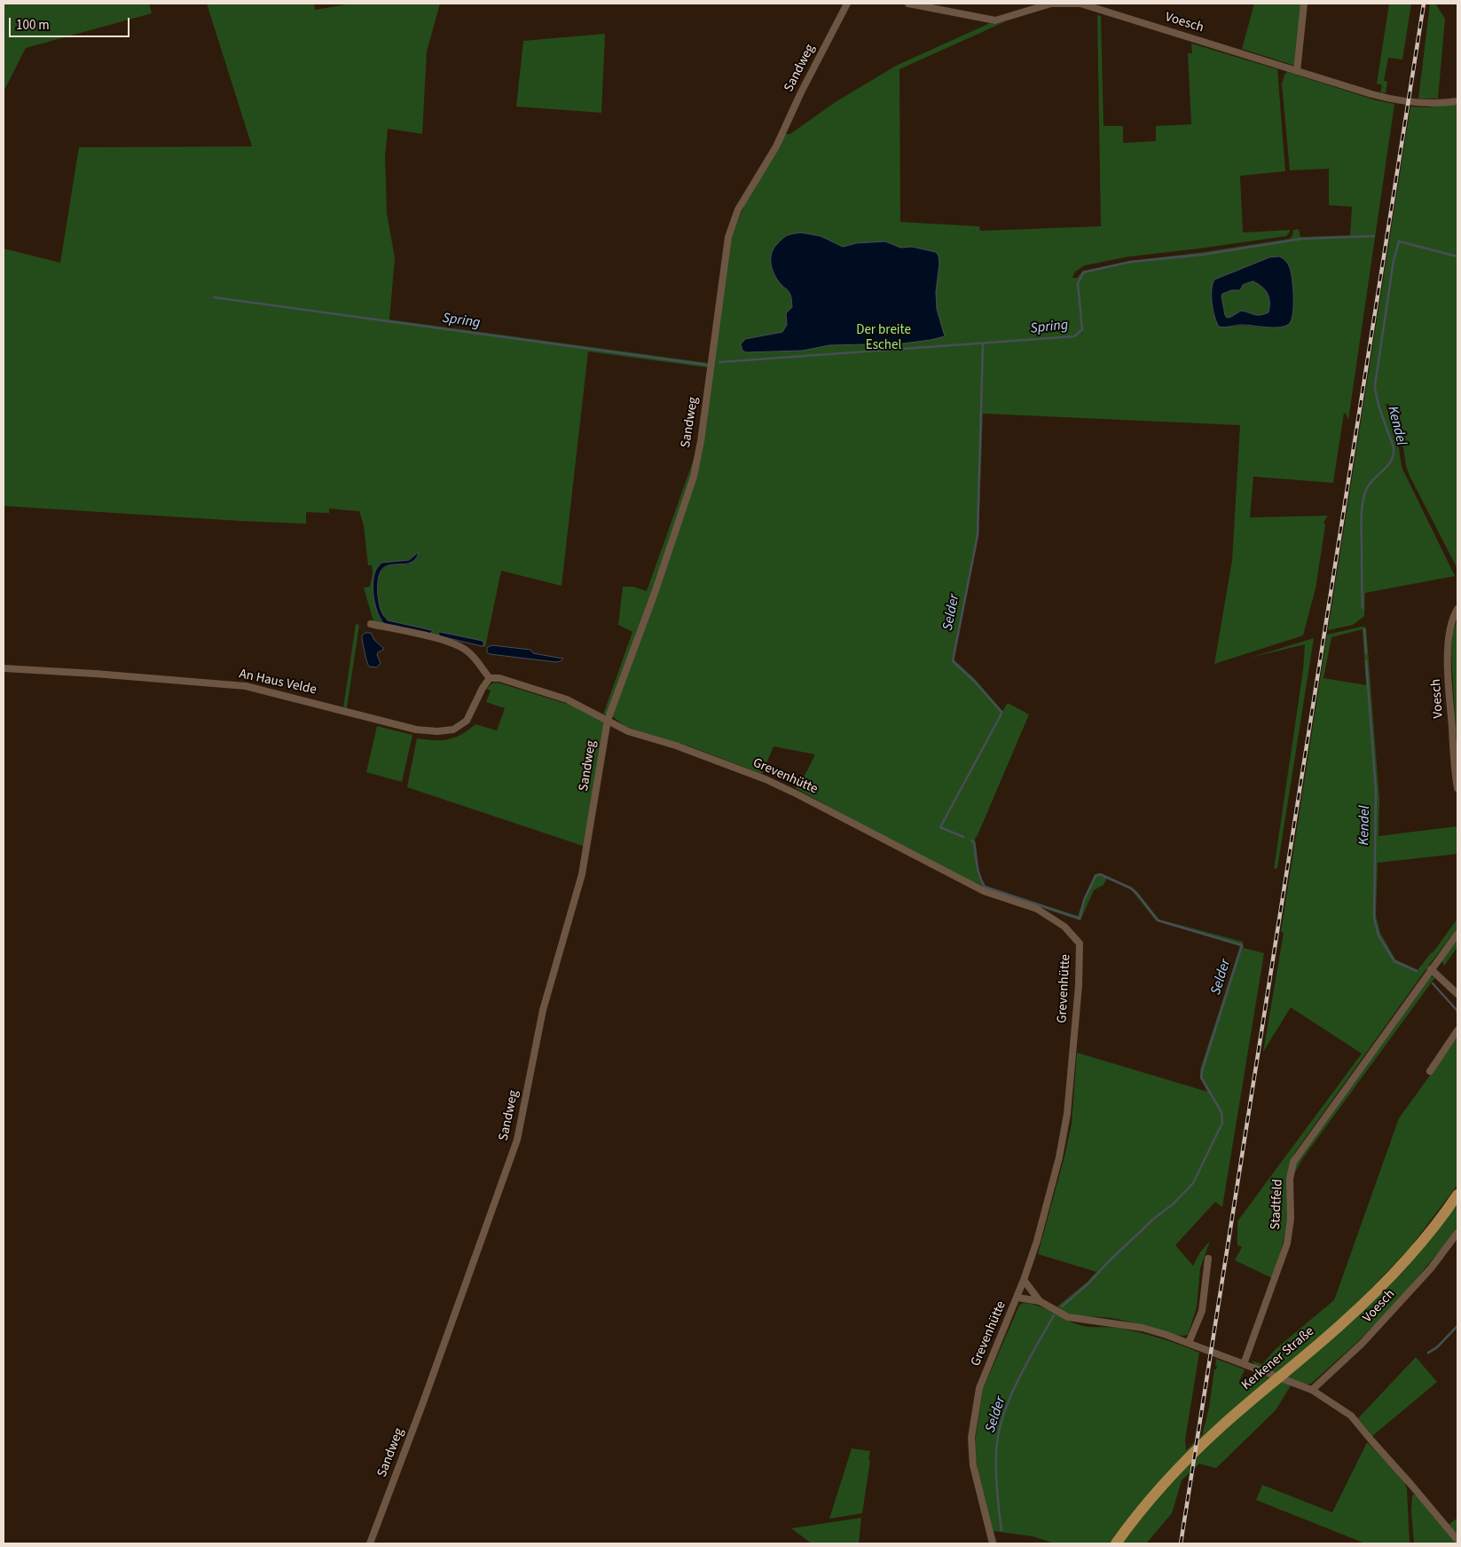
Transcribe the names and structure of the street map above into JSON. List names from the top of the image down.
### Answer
{
  "streets": {
    "main road": ["Kerkener Straße"],
    "street": [
      "Voesch",
      "Sandweg",
      "An Haus Velde",
      "Grevenhütte",
      "Stadtfeld"
    ]
  },
  "crossings": [
    ["Sandweg", "Grevenhütte"]
  ],
  "water": ["Spring", "Kendel", "Selder"],
  "parks": ["Der breite Eschel"],
  "scale_bar": "100 m"
}
